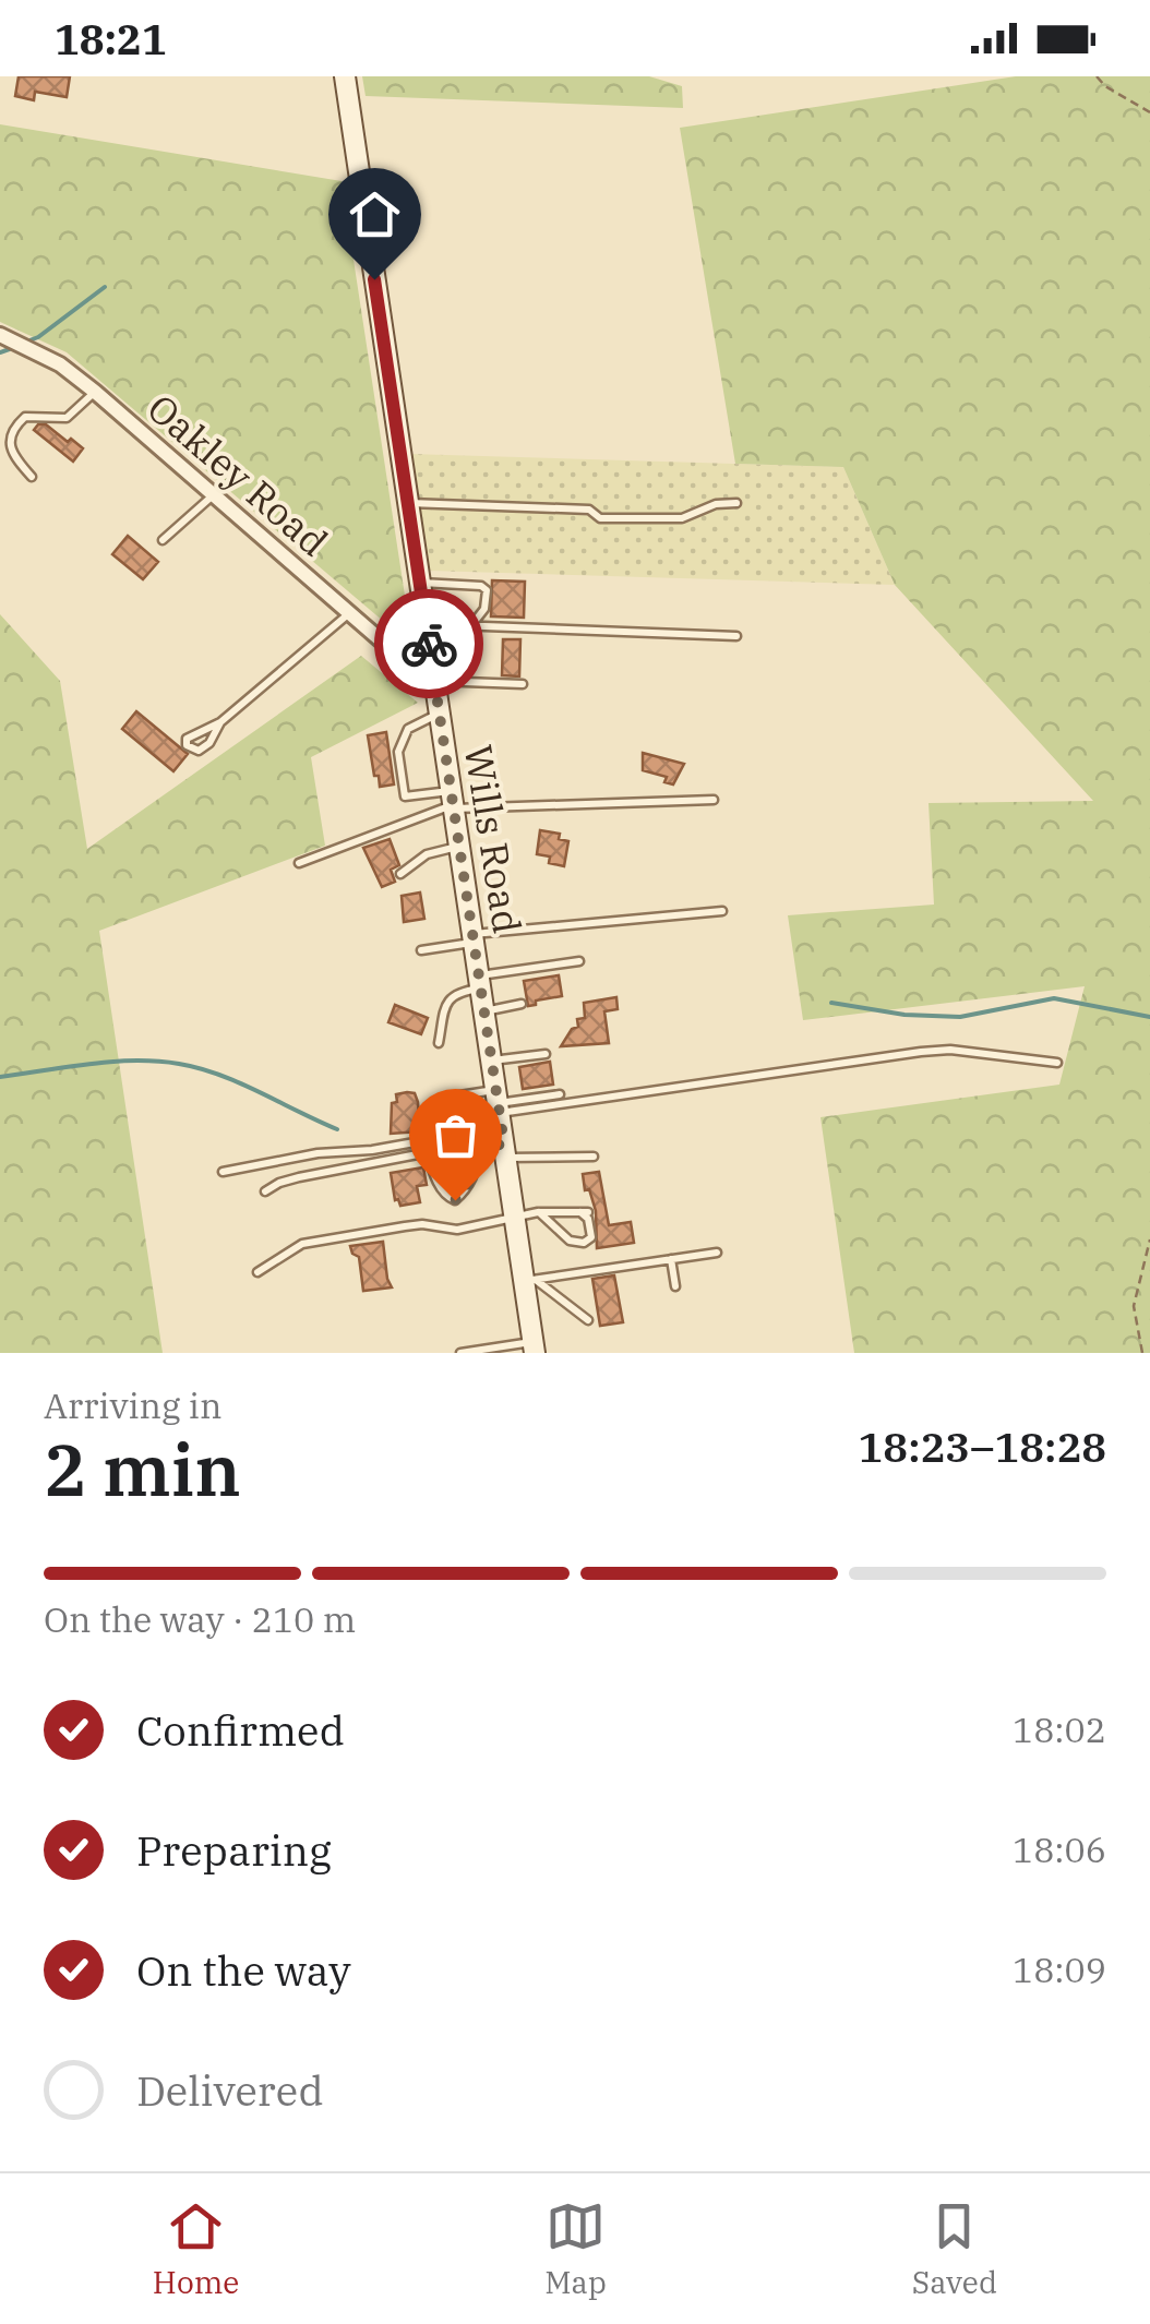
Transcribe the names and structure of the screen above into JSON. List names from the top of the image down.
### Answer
{
  "streets": {
    "street": ["Oakley Road", "Wills Road"]
  },
  "crossings": [
    ["Oakley Road", "Wills Road"]
  ],
  "page": {
    "status": "18:21",
    "heading": ["2 min", "Arriving in", "18:23–18:28"],
    "bar": "On the way · 210 m",
    "list": [
      ["Confirmed", "18:02"],
      ["Preparing", "18:06"],
      ["On the way", "18:09"],
      "Delivered"
    ],
    "tabs": ["Home", "Map", "Saved"]
  }
}
